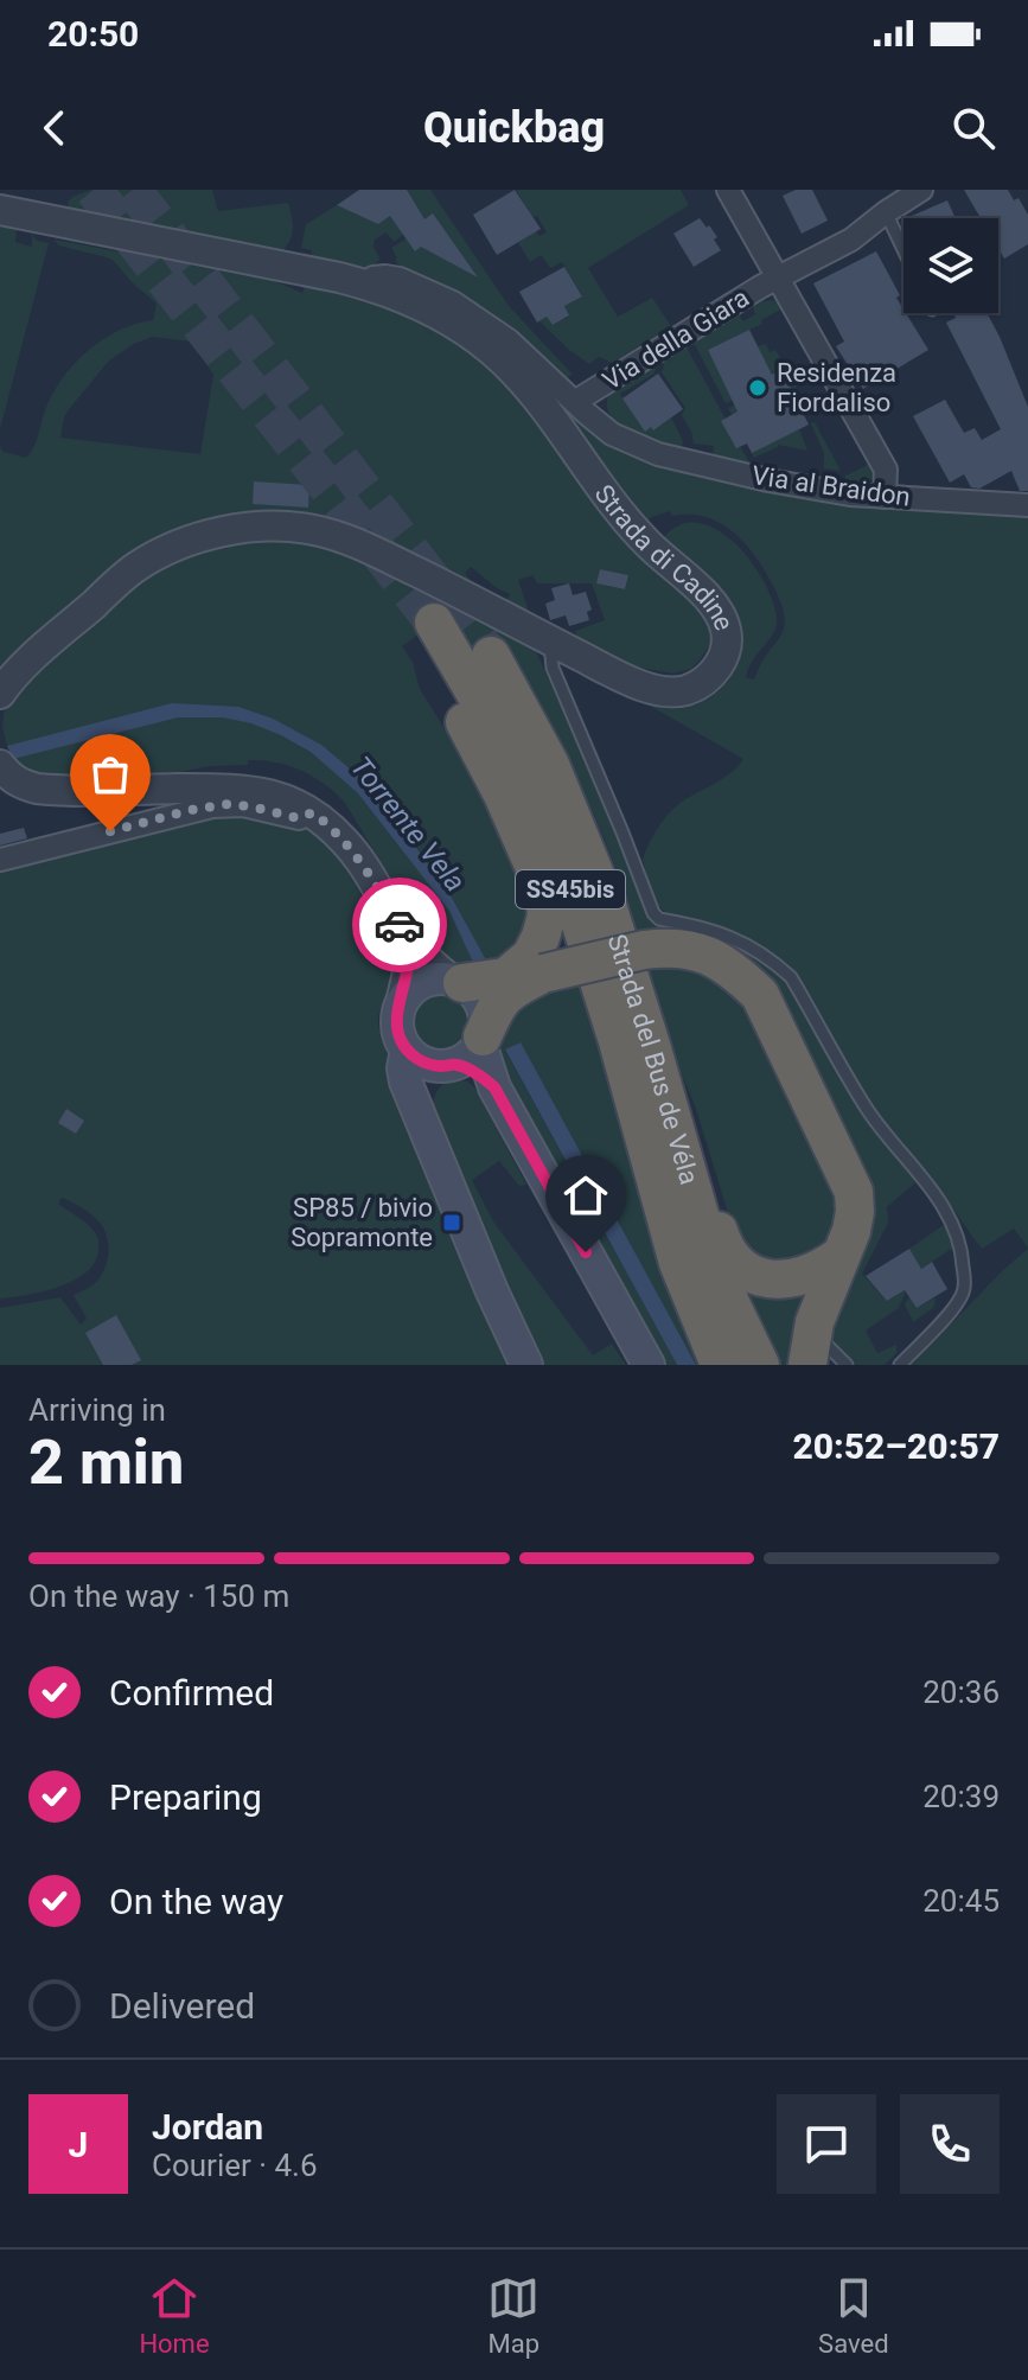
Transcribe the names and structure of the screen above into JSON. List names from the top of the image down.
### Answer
{
  "streets": {
    "highway": ["SS45bis", "Strada del Bus de Véla"],
    "street": ["Via della Giara", "Via al Braidon", "Strada di Cadine"]
  },
  "crossings": [
    ["Via della Giara", "Via al Braidon"],
    ["Via al Braidon", "Strada di Cadine"]
  ],
  "water": ["Torrente Vela"],
  "places": {
    "other": ["Residenza Fiordaliso"],
    "transit": ["SP85 / bivio Sopramonte"]
  },
  "page": {
    "status": "20:50",
    "header": "Quickbag",
    "heading": ["2 min", "Arriving in", "20:52–20:57"],
    "panel": ["Jordan", "Courier · 4.6"],
    "bar": "On the way · 150 m",
    "list": [
      ["Confirmed", "20:36"],
      ["Preparing", "20:39"],
      ["On the way", "20:45"],
      "Delivered"
    ],
    "round": "J",
    "tabs": ["Home", "Map", "Saved"]
  }
}
